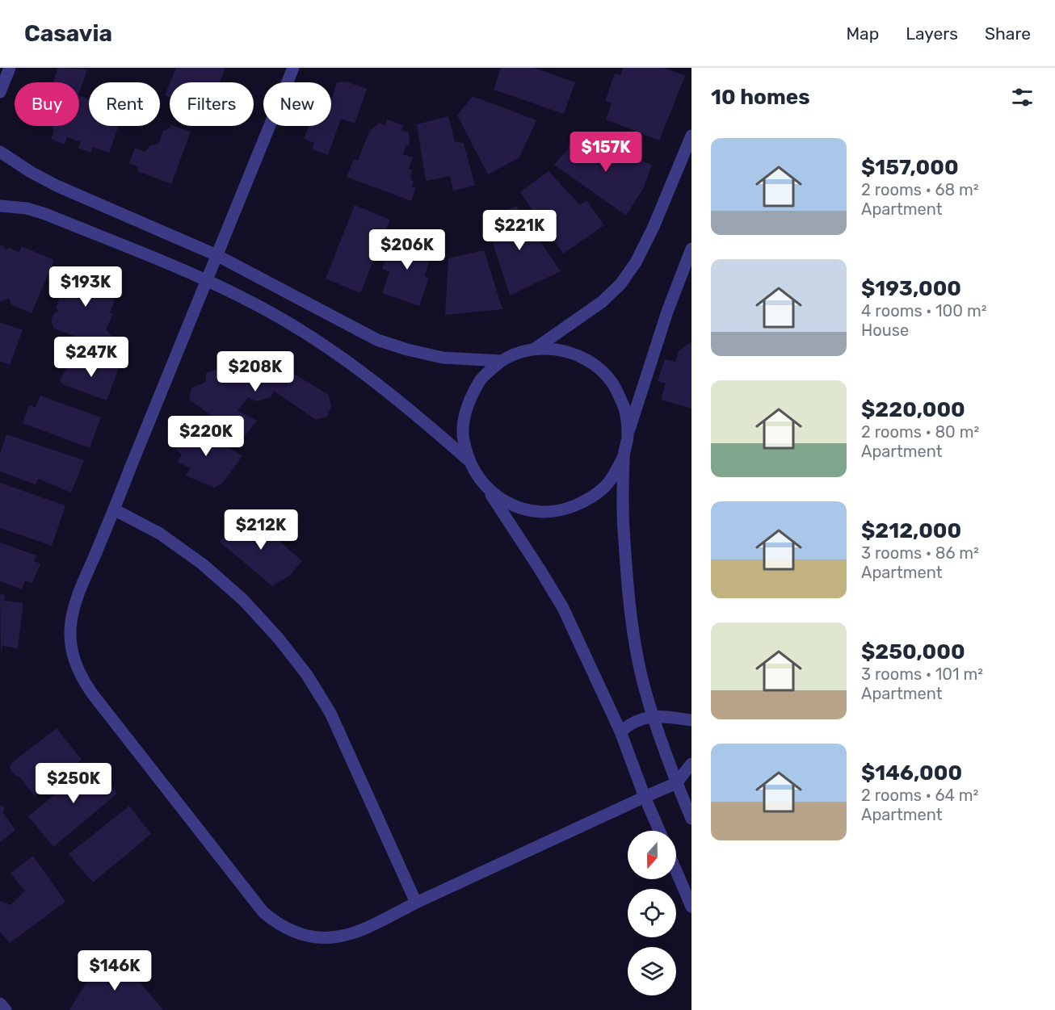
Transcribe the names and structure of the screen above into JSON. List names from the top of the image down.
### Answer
{
  "north": "bottom",
  "page": {
    "header": "Casavia",
    "nav": ["Map", "Layers", "Share"],
    "heading": "10 homes",
    "chip": [
      "Buy",
      "Rent",
      "Filters",
      "New"
    ],
    "list": [
      {
        "name": "$157,000",
        "note": "2 rooms · 68 m² · Apartment"
      },
      {
        "name": "$193,000",
        "note": "4 rooms · 100 m² · House"
      },
      {
        "name": "$220,000",
        "note": "2 rooms · 80 m² · Apartment"
      },
      {
        "name": "$212,000",
        "note": "3 rooms · 86 m² · Apartment"
      },
      {
        "name": "$250,000",
        "note": "3 rooms · 101 m² · Apartment"
      },
      {
        "name": "$146,000",
        "note": "2 rooms · 64 m² · Apartment"
      }
    ],
    "price": [
      "$157K",
      "$221K",
      "$206K",
      "$193K",
      "$247K",
      "$208K",
      "$220K",
      "$212K",
      "$250K",
      "$146K"
    ]
  }
}
